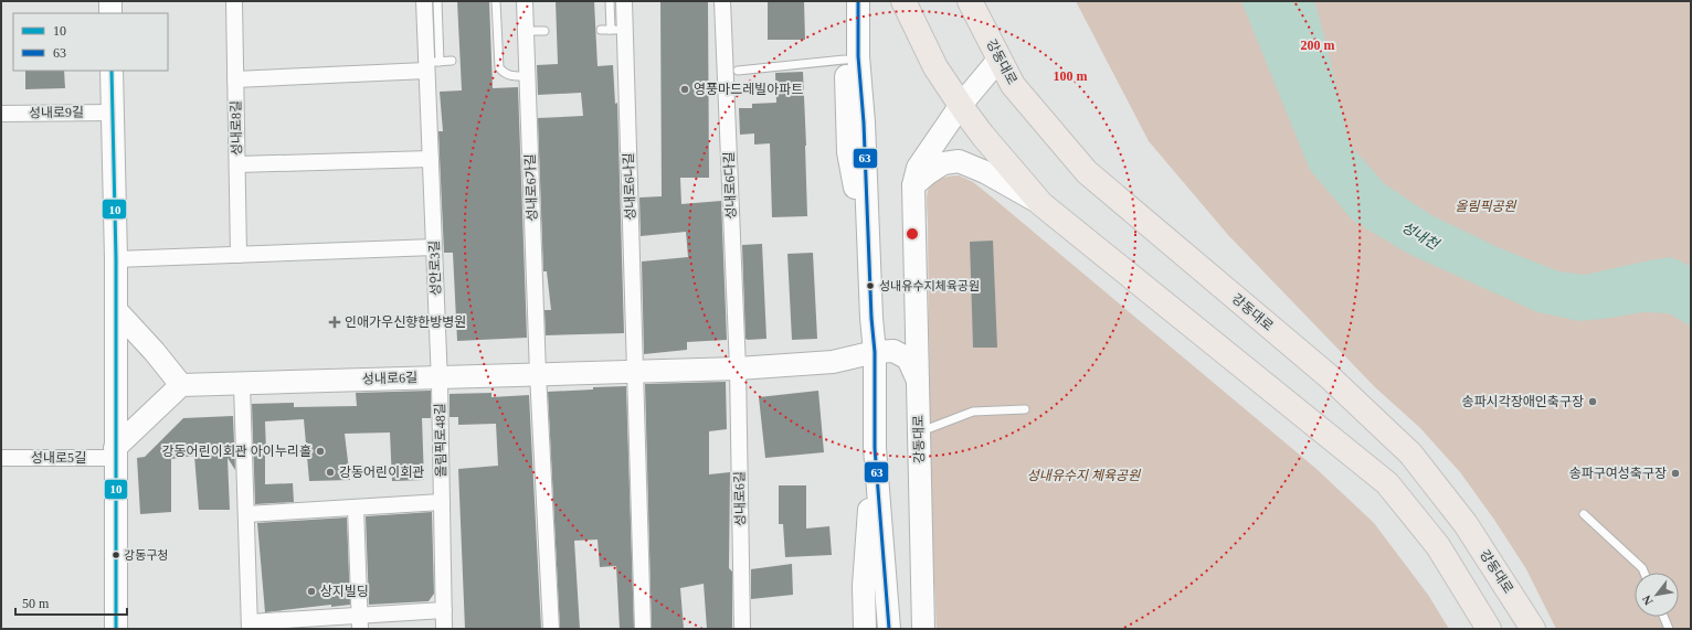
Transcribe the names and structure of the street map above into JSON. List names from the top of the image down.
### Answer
{
  "streets": {
    "main road": ["강동대로", "성내로6길"],
    "street": [
      "성내로9길",
      "성내로8길",
      "성내로6다길",
      "성내로6나길",
      "성내로6가길",
      "성안로3길",
      "올림픽로48길",
      "성내로5길"
    ]
  },
  "crossings": [
    ["강동대로", "성내로6길"],
    ["성내로6다길", "성내로6길"],
    ["성내로6나길", "성내로6길"],
    ["성내로6가길", "성내로6길"],
    ["성안로3길", "성내로6길"],
    ["성안로3길", "올림픽로48길"],
    ["성내로6길", "올림픽로48길"]
  ],
  "water": ["성내천"],
  "parks": ["올림픽공원", "성내유수지 체육공원"],
  "places": {
    "other": [
      "영풍마드레빌아파트",
      "성내유수지체육공원",
      "송파시각장애인축구장",
      "강동어린이회관 아이누리홀",
      "강동어린이회관",
      "송파구여성축구장",
      "강동구청",
      "상지빌딩"
    ],
    "health": ["인애가우신향한방병원"]
  },
  "lines": ["transit line 63", "transit line 10"],
  "legend": ["10", "63"],
  "scale_bar": "50 m",
  "north": "bottom left",
  "rings": ["200 m", "100 m"]
}
